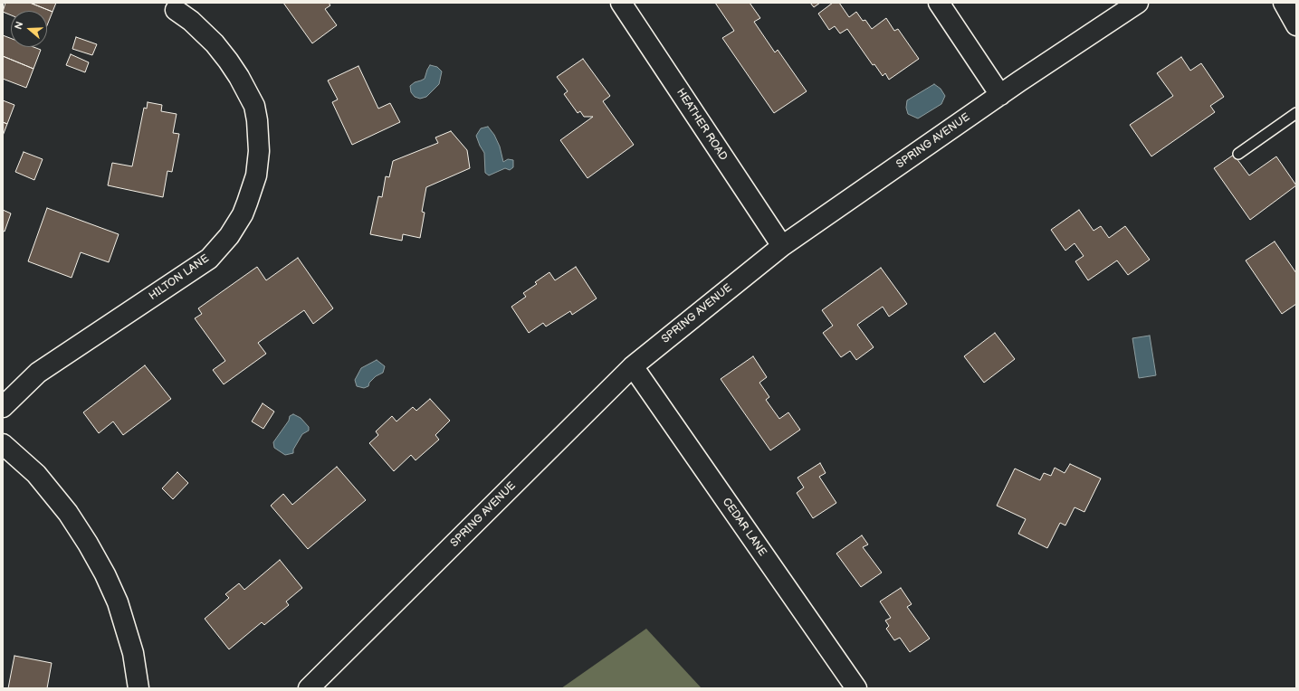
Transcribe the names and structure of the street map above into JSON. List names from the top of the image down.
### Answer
{
  "streets": {
    "street": [
      "HEATHER ROAD",
      "SPRING AVENUE",
      "HILTON LANE",
      "CEDAR LANE"
    ]
  },
  "crossings": [
    ["HEATHER ROAD", "SPRING AVENUE"],
    ["SPRING AVENUE", "CEDAR LANE"]
  ],
  "north": "left"
}
